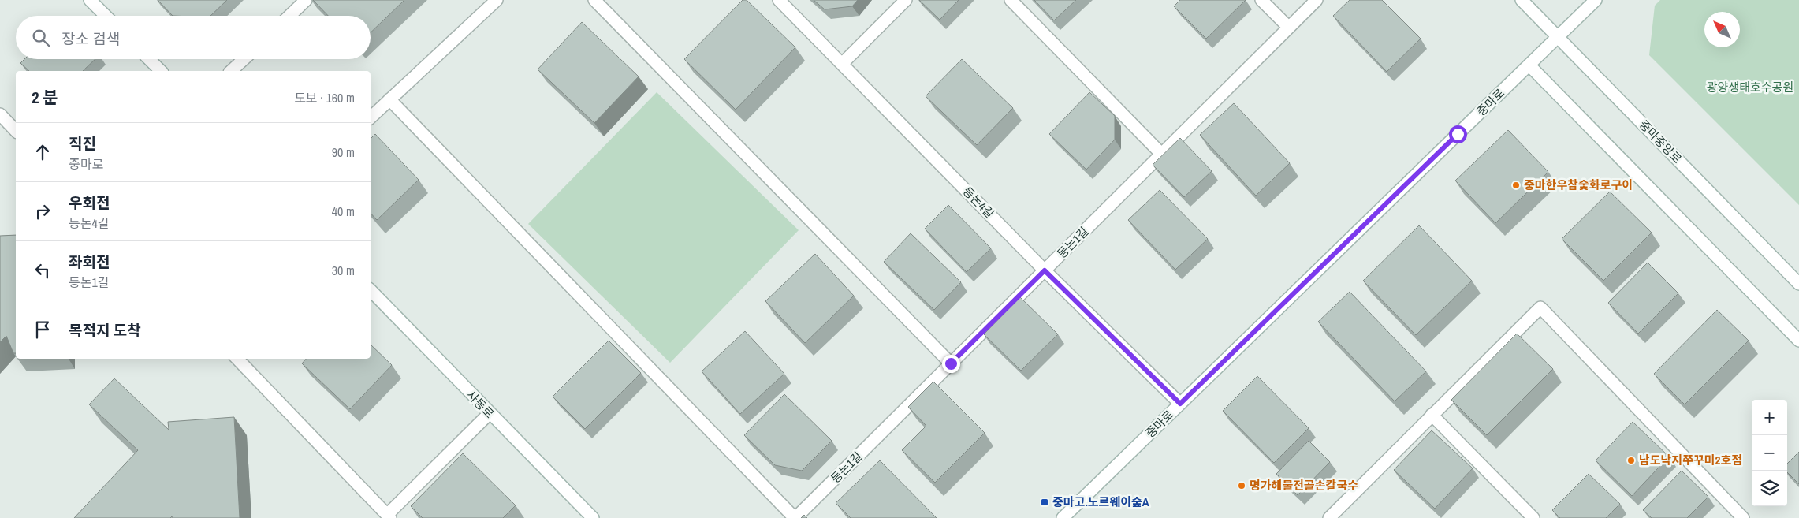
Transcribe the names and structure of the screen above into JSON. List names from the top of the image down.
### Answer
{
  "streets": {
    "street": [
      "중마로",
      "중마중앙로",
      "등논4길",
      "등논1길",
      "사동로"
    ]
  },
  "crossings": [
    ["중마로", "중마중앙로"],
    ["중마로", "등논4길"],
    ["등논4길", "등논1길"]
  ],
  "parks": ["광양생태호수공원"],
  "places": {
    "other": ["중마한우참숯화로구이", "남도낙지쭈꾸미2호점", "명가해물전골손칼국수"],
    "transit": ["중마고.노르웨이숲A"]
  },
  "north": "top left",
  "page": {
    "search": "장소 검색",
    "heading": ["2 분", "도보 · 160 m"],
    "list": [
      ["직진", "중마로", "90 m"],
      ["우회전", "등논4길", "40 m"],
      ["좌회전", "등논1길", "30 m"],
      "목적지 도착"
    ],
    "map_buttons": ["+", "−"]
  }
}
